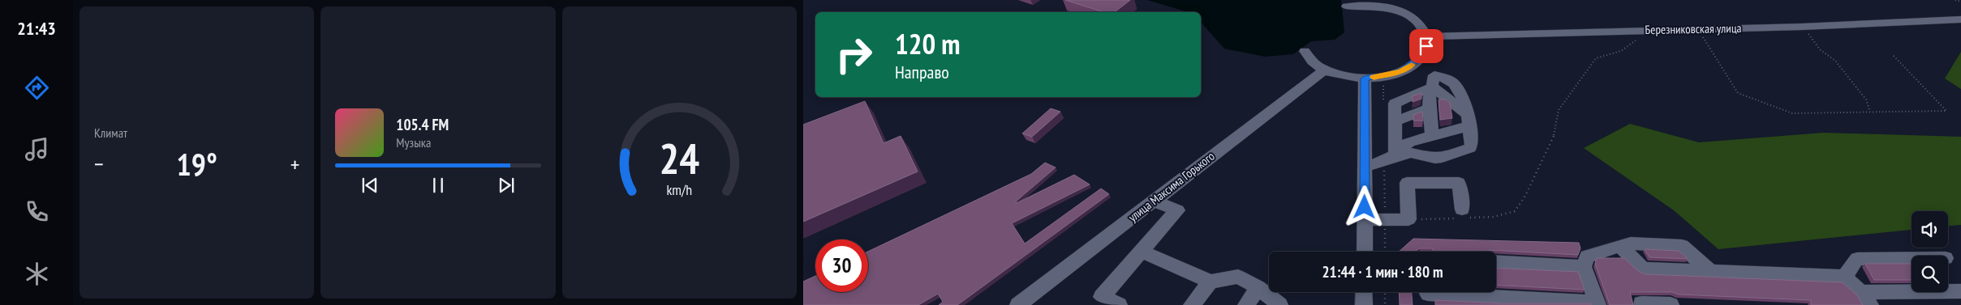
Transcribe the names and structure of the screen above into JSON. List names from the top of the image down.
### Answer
{
  "streets": {
    "street": ["Березниковская улица", "улица Максима Горького"]
  },
  "page": {
    "tabs": "21:43",
    "tile": "Климат",
    "turn": ["120 m", "Направо"],
    "song": ["105.4 FM", "Музыка"],
    "heat": ["−", "19°", "+"],
    "limit": "30",
    "trip": "21:44 · 1 мин · 180 m",
    "gauge": ["24", "km/h"]
  }
}
